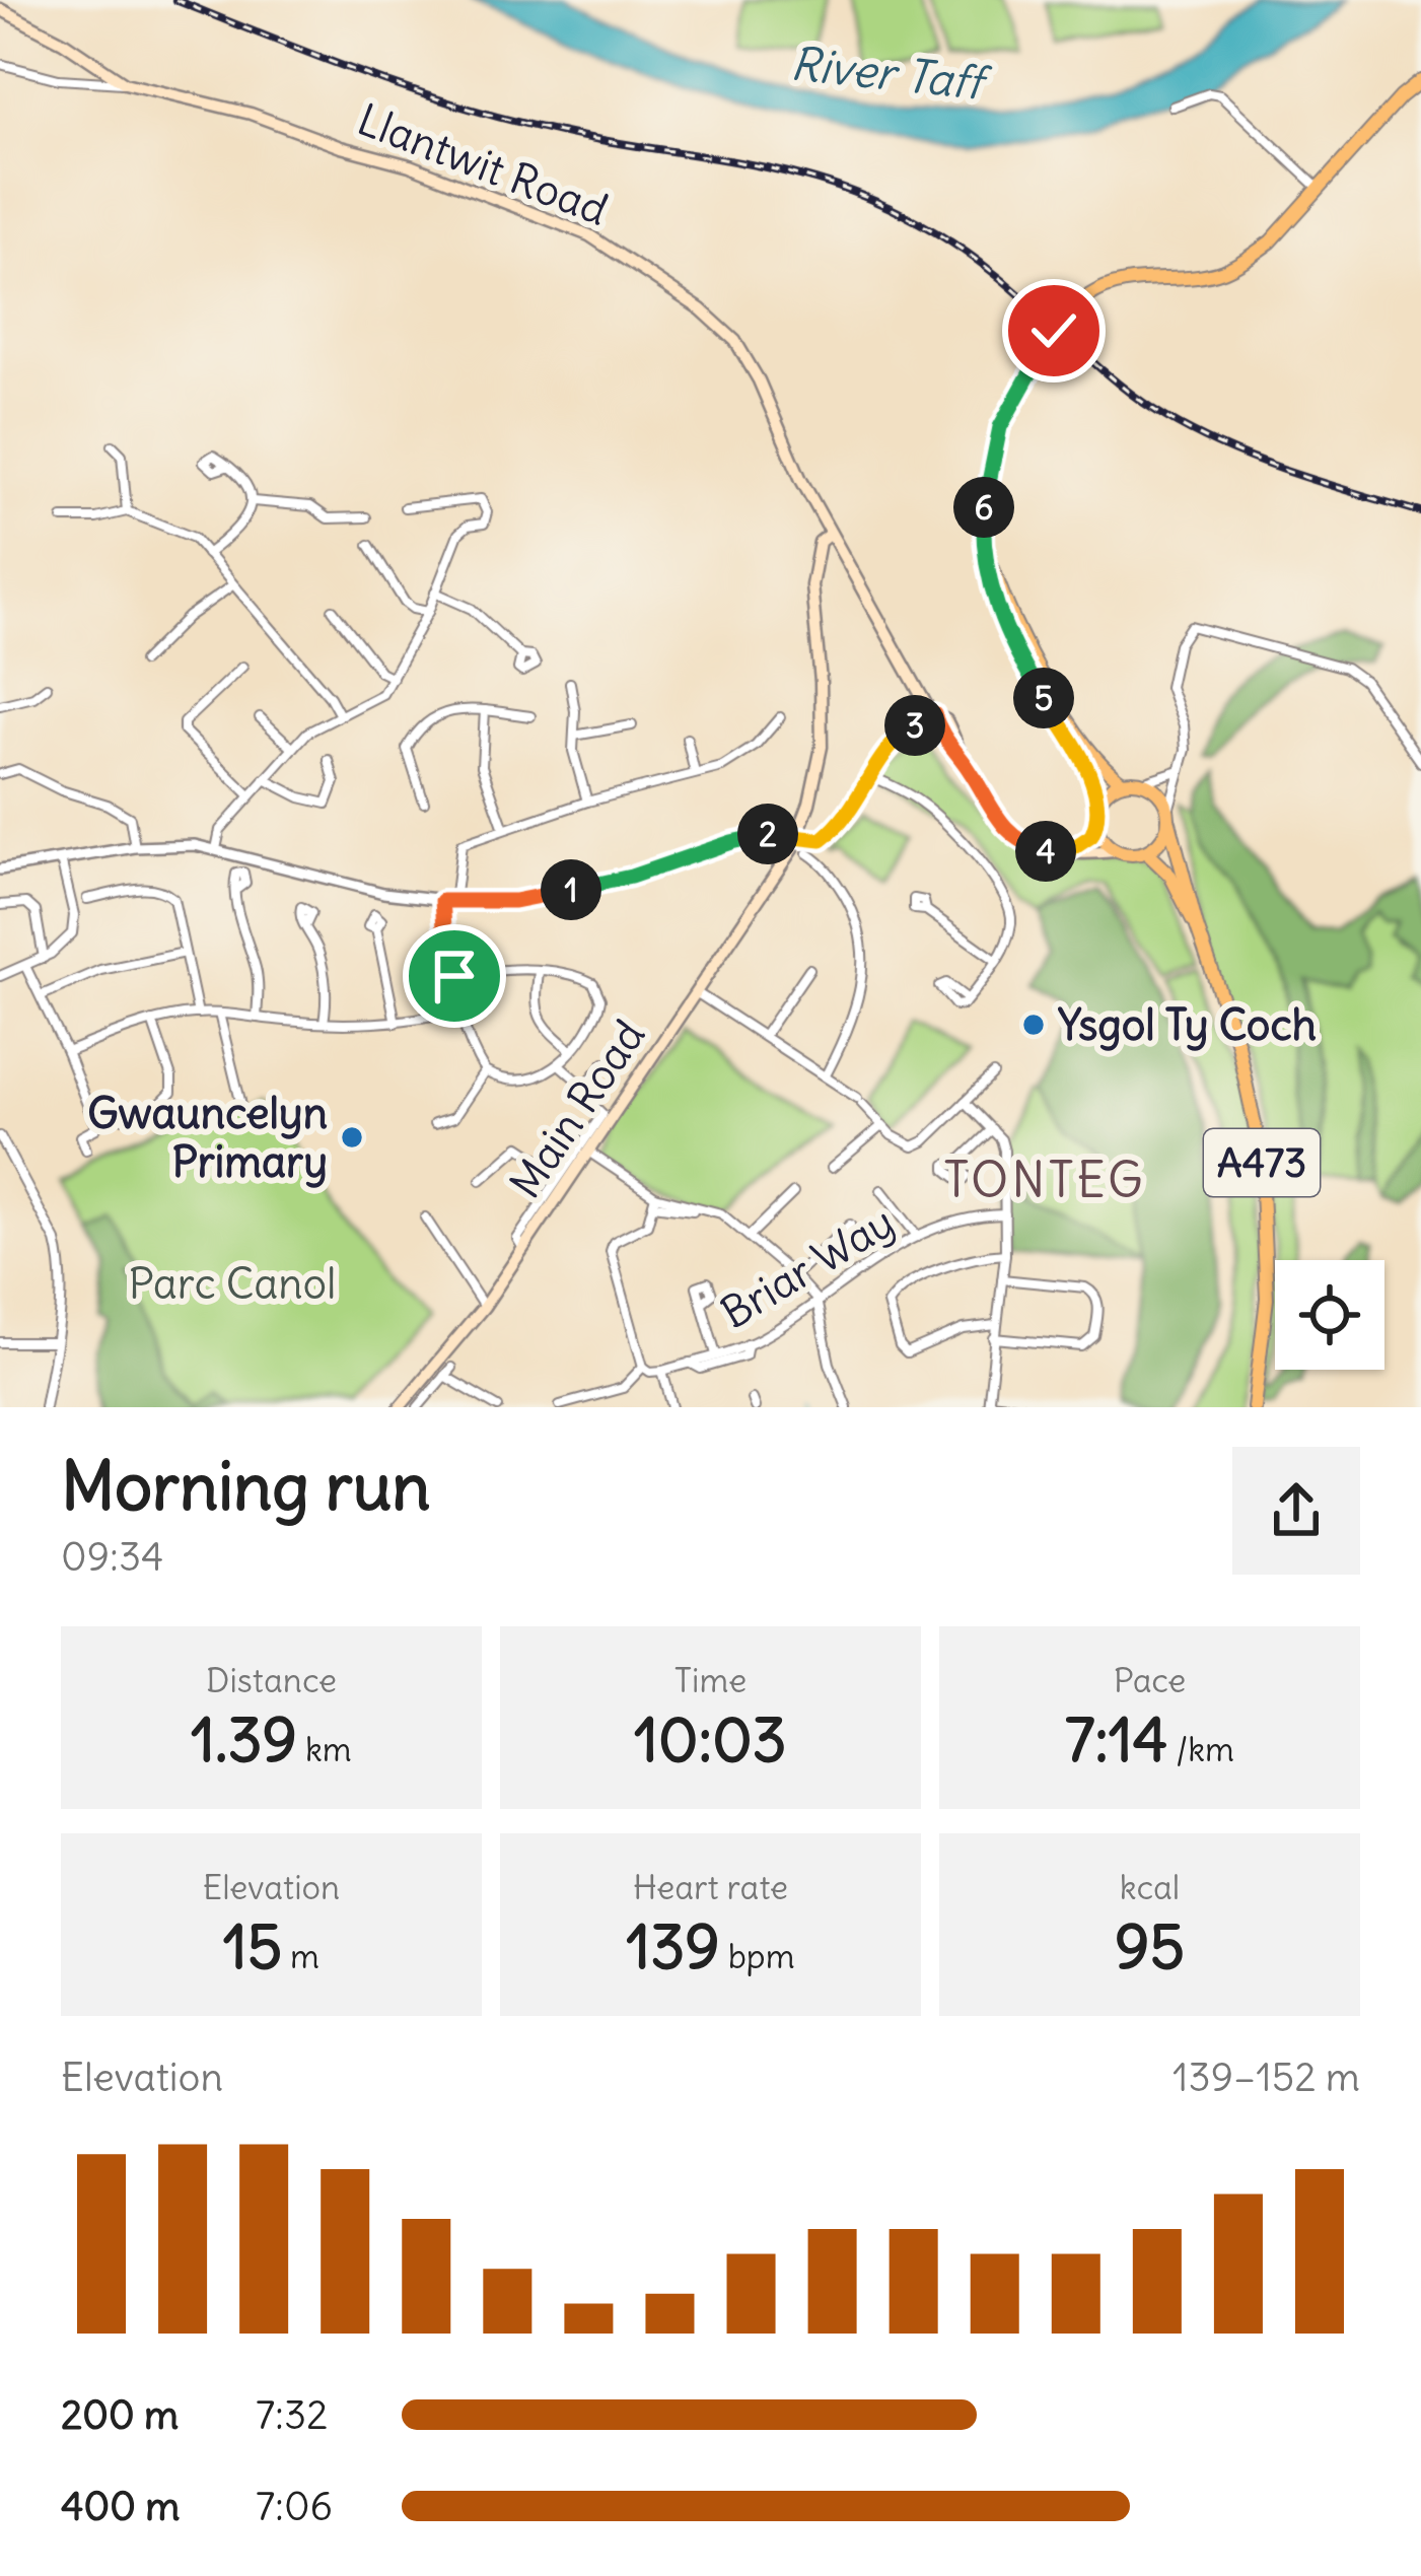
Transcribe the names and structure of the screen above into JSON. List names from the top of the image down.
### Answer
{
  "streets": {
    "main road": ["Llantwit Road", "Main Road", "A473"],
    "street": ["Briar Way"]
  },
  "districts": ["TONTEG"],
  "water": ["River Taff"],
  "parks": ["Parc Canol"],
  "places": ["Ysgol Ty Coch", "Gwauncelyn Primary"],
  "page": {
    "pins": [
      "6",
      "5",
      "3",
      "2",
      "4",
      "1"
    ],
    "heading": ["Morning run", "09:34"],
    "stats": [
      ["Distance", "1.39 km"],
      ["Time", "10:03"],
      ["Pace", "7:14 /km"],
      ["Elevation", "15 m"],
      ["Heart rate", "139 bpm"],
      ["kcal", "95"]
    ],
    "chart": ["Elevation", "139–152 m"],
    "list": [
      {
        "name": "200 m",
        "note": "7:32"
      },
      {
        "name": "400 m",
        "note": "7:06"
      }
    ]
  }
}
